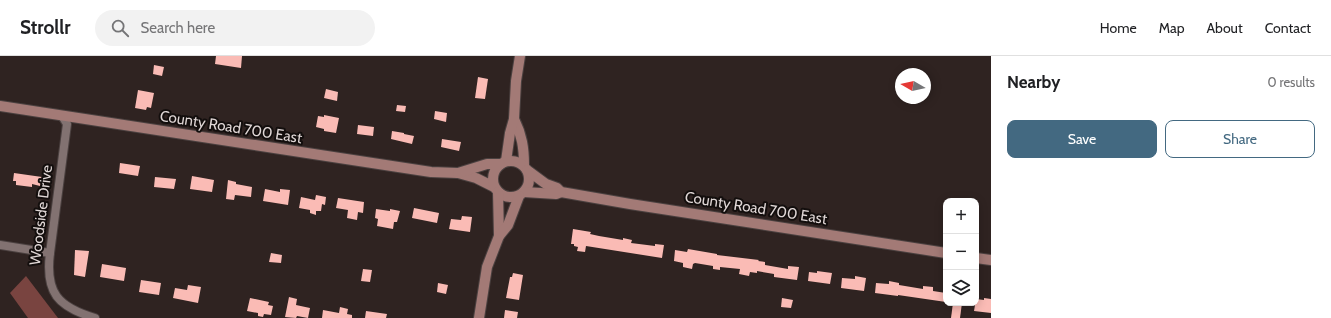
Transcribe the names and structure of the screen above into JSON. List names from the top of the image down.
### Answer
{
  "streets": {
    "main road": ["County Road 700 East"],
    "street": ["Woodside Drive"]
  },
  "crossings": [
    ["County Road 700 East", "Woodside Drive"]
  ],
  "north": "left",
  "page": {
    "header": "Strollr",
    "search": "Search here",
    "nav": [
      "Home",
      "Map",
      "About",
      "Contact"
    ],
    "heading": ["Nearby", "0 results"],
    "buttons": ["Save", "Share"],
    "map_buttons": ["+", "−"]
  }
}
